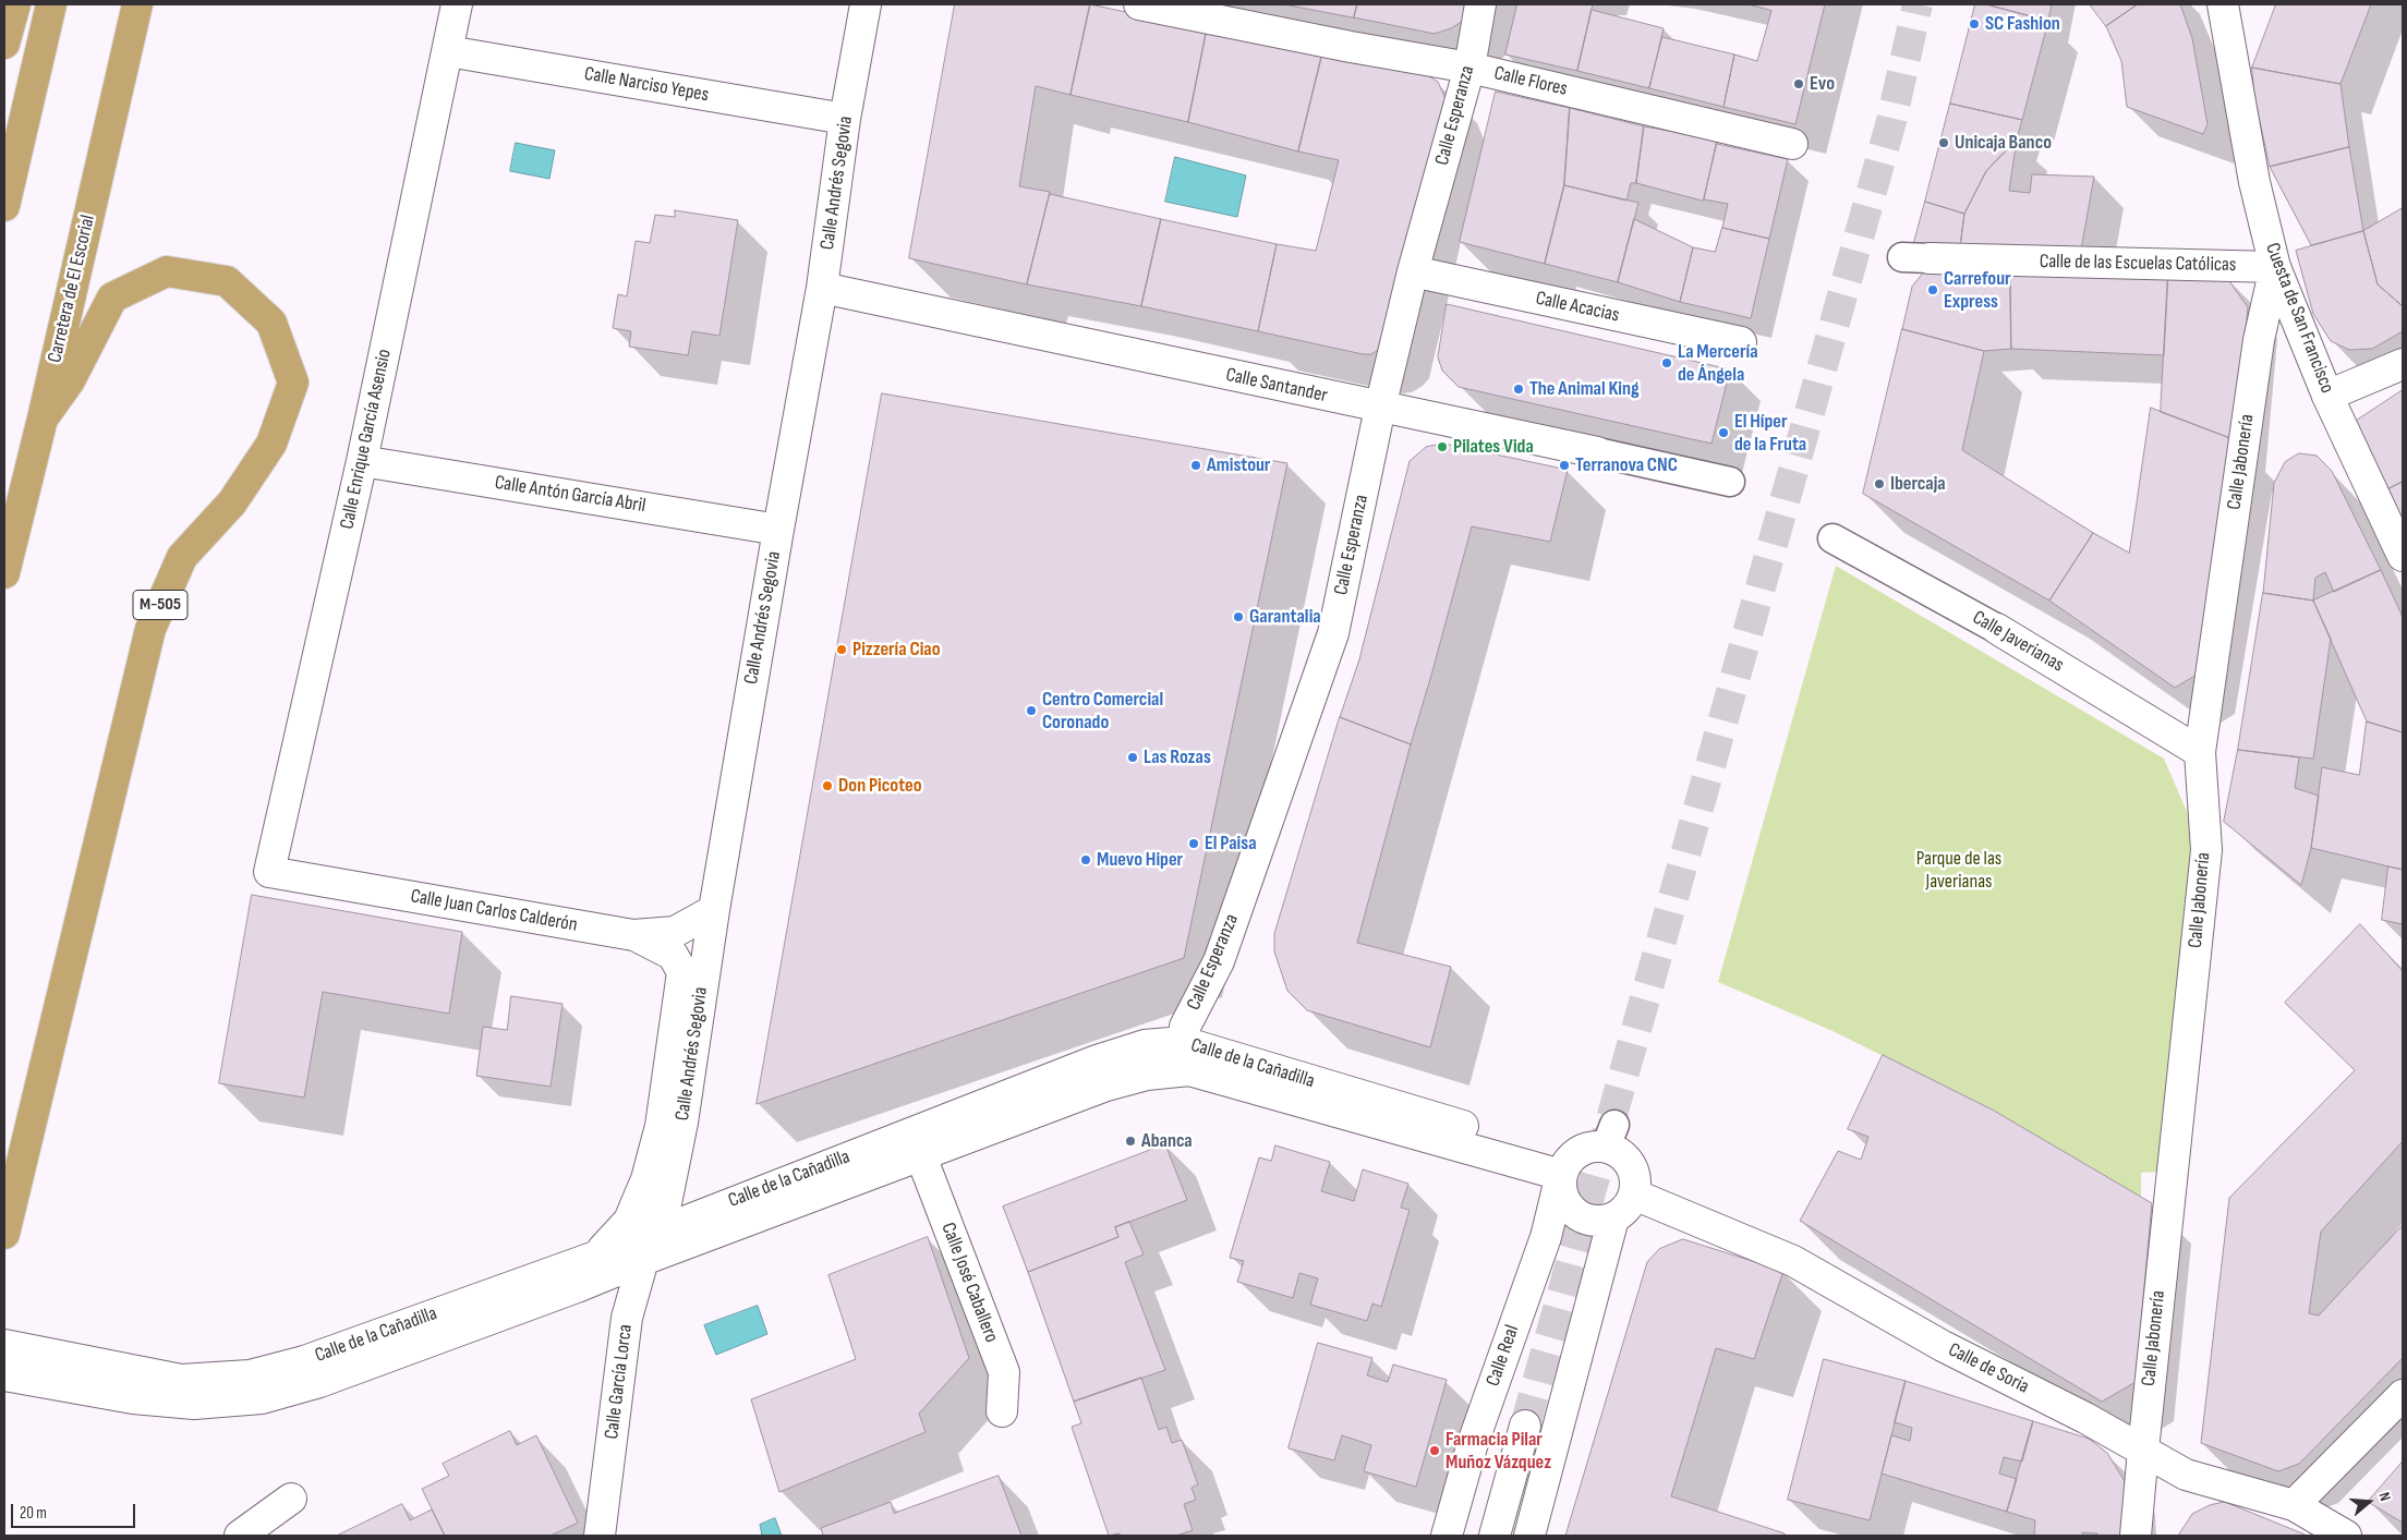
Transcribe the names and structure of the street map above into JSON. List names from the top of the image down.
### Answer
{
  "streets": {
    "highway": ["Carretera de El Escorial", "M-505"],
    "street": [
      "Calle Flores",
      "Calle Narciso Yepes",
      "Calle Esperanza",
      "Calle Andrés Segovia",
      "Calle de las Escuelas Católicas",
      "Calle Acacias",
      "Cuesta de San Francisco",
      "Calle Santander",
      "Calle Enrique García Asensio",
      "Calle Jabonería",
      "Calle Antón García Abril",
      "Calle Javerianas",
      "Calle Juan Carlos Calderón",
      "Calle de la Cañadilla",
      "Calle José Caballero",
      "Calle Real",
      "Calle de Soria",
      "Calle García Lorca"
    ]
  },
  "crossings": [
    ["Calle Flores", "Calle Esperanza"],
    ["Calle Narciso Yepes", "Calle Andrés Segovia"],
    ["Calle Narciso Yepes", "Calle Enrique García Asensio"],
    ["Calle Esperanza", "Calle Acacias"],
    ["Calle Esperanza", "Calle Santander"],
    ["Calle Esperanza", "Calle de la Cañadilla"],
    ["Calle Andrés Segovia", "Calle Santander"],
    ["Calle Andrés Segovia", "Calle Antón García Abril"],
    ["Calle Andrés Segovia", "Calle Juan Carlos Calderón"],
    ["Calle Andrés Segovia", "Calle de la Cañadilla"],
    ["Calle Andrés Segovia", "Calle García Lorca"],
    ["Calle de las Escuelas Católicas", "Cuesta de San Francisco"],
    ["Calle de las Escuelas Católicas", "Calle Jabonería"],
    ["Carretera de El Escorial", "M-505"],
    ["Cuesta de San Francisco", "Calle Jabonería"],
    ["Calle Enrique García Asensio", "Calle Antón García Abril"],
    ["Calle Enrique García Asensio", "Calle Juan Carlos Calderón"],
    ["Calle Jabonería", "Calle Javerianas"],
    ["Calle Jabonería", "Calle de Soria"],
    ["Calle de la Cañadilla", "Calle José Caballero"],
    ["Calle de la Cañadilla", "Calle Real"],
    ["Calle de la Cañadilla", "Calle de Soria"],
    ["Calle de la Cañadilla", "Calle García Lorca"],
    ["Calle Real", "Calle de Soria"]
  ],
  "parks": ["Parque de las Javerianas"],
  "places": [
    "SC Fashion",
    "Evo",
    "Unicaja Banco",
    "Carrefour Express",
    "La Mercería de Ángela",
    "The Animal King",
    "El Híper de la Fruta",
    "Pilates Vida",
    "Amistour",
    "Terranova CNC",
    "Ibercaja",
    "Garantalia",
    "Pizzería Ciao",
    "Centro Comercial Coronado",
    "Las Rozas",
    "Don Picoteo",
    "El Paisa",
    "Muevo Hiper",
    "Abanca",
    "Farmacia Pilar Muñoz Vázquez"
  ],
  "scale_bar": "20 m",
  "north": "right"
}
